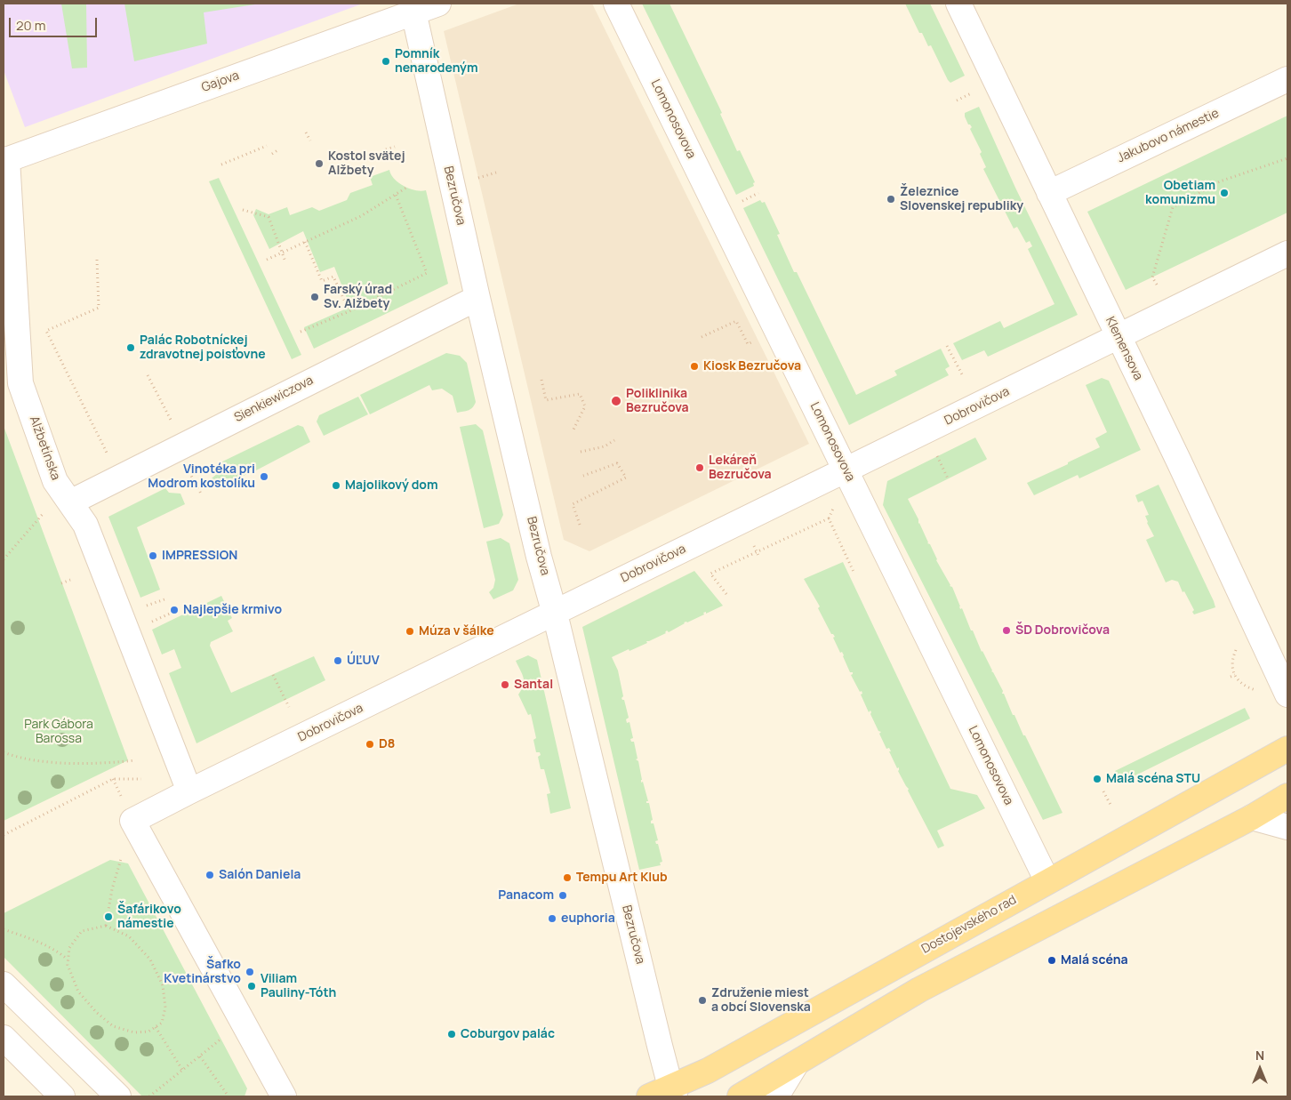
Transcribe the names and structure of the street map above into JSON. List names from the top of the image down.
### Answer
{
  "streets": {
    "main road": ["Dostojevského rad"],
    "street": [
      "Gajova",
      "Lomonosovova",
      "Jakubovo námestie",
      "Bezručova",
      "Klemensova",
      "Sienkiewiczova",
      "Dobrovičova",
      "Alžbetínska"
    ]
  },
  "crossings": [
    ["Gajova", "Bezručova"],
    ["Gajova", "Alžbetínska"],
    ["Lomonosovova", "Dobrovičova"],
    ["Lomonosovova", "Dostojevského rad"],
    ["Jakubovo námestie", "Klemensova"],
    ["Bezručova", "Sienkiewiczova"],
    ["Bezručova", "Dobrovičova"],
    ["Bezručova", "Dostojevského rad"],
    ["Klemensova", "Dobrovičova"],
    ["Sienkiewiczova", "Alžbetínska"],
    ["Dobrovičova", "Alžbetínska"]
  ],
  "parks": ["Park Gábora Barossa"],
  "places": [
    "Pomník nenarodeným",
    "Kostol svätej Alžbety",
    "Obetiam komunizmu",
    "Železnice Slovenskej republiky",
    "Farský úrad Sv. Alžbety",
    "Palác Robotníckej zdravotnej poisťovne",
    "Kiosk Bezručova",
    "Poliklinika Bezručova",
    "Lekáreň Bezručova",
    "Vinotéka pri Modrom kostolíku",
    "Majolikový dom",
    "IMPRESSION",
    "Najlepšie krmivo",
    "ŠD Dobrovičova",
    "Múza v šálke",
    "ÚĽUV",
    "Santal",
    "D8",
    "Malá scéna STU",
    "Salón Daniela",
    "Tempu Art Klub",
    "Panacom",
    "Šafárikovo námestie",
    "euphoria",
    "Malá scéna",
    "Šafko Kvetinárstvo",
    "Viliam Pauliny-Tóth",
    "Združenie miest a obcí Slovenska",
    "Coburgov palác"
  ],
  "scale_bar": "20 m",
  "north": "top"
}
